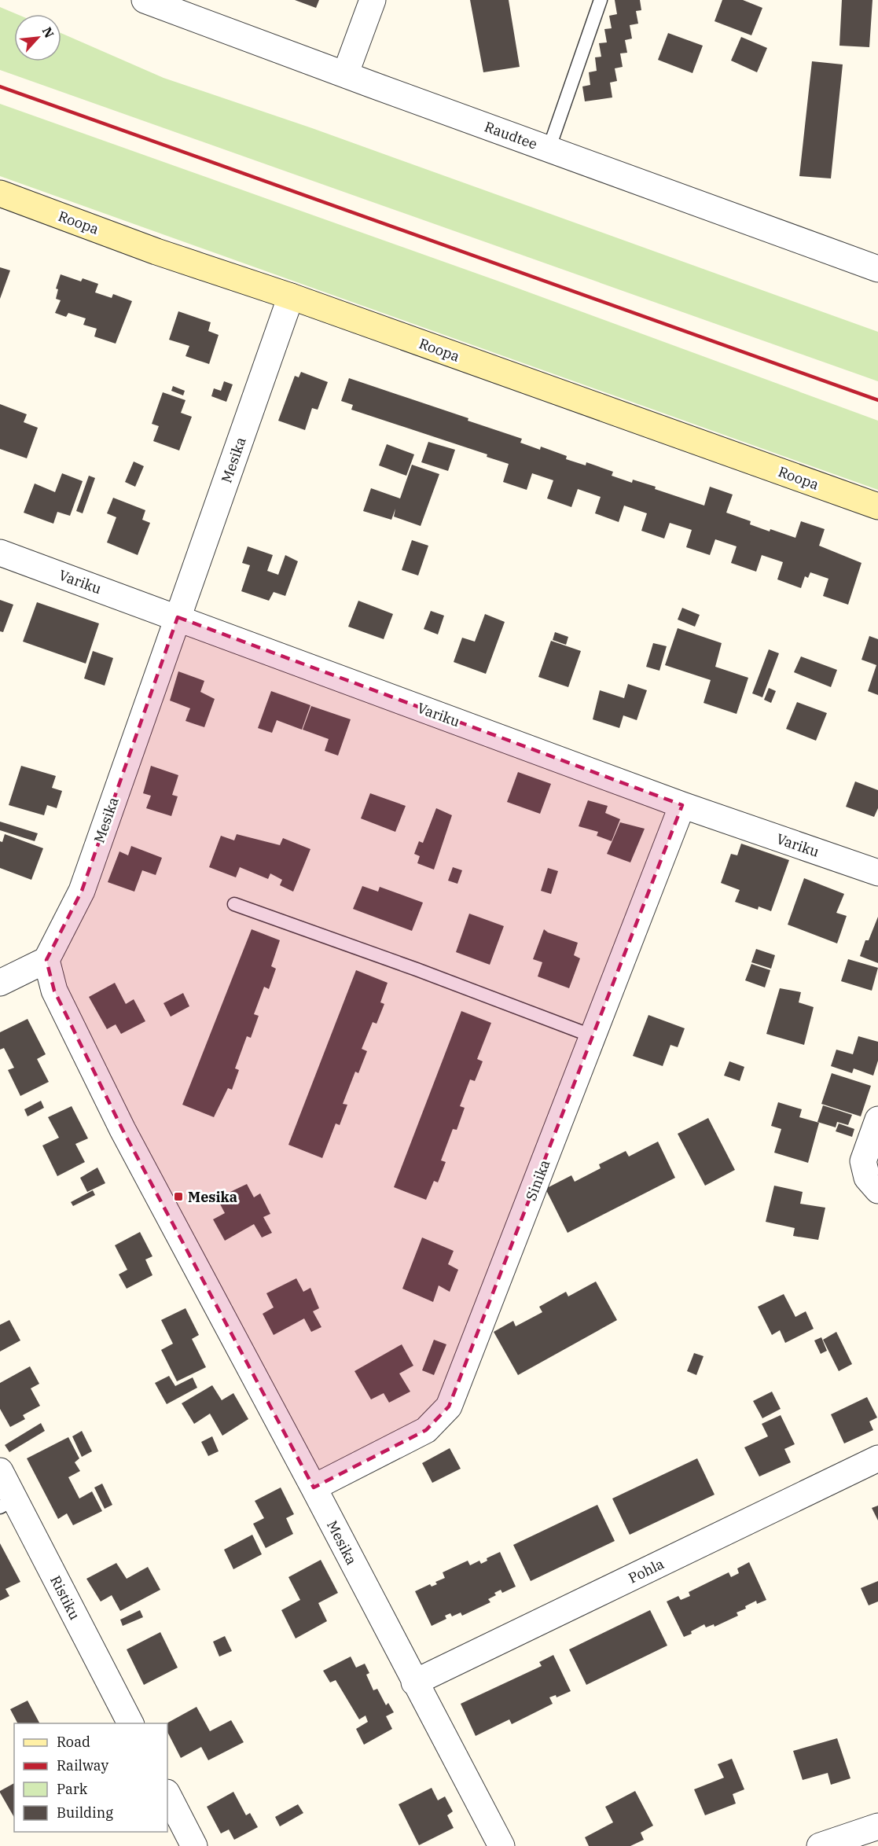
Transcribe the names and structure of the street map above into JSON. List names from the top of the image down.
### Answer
{
  "streets": {
    "street": [
      "Raudtee",
      "Roopa",
      "Mesika",
      "Variku",
      "Sinika",
      "Pohla",
      "Ristiku"
    ]
  },
  "crossings": [
    ["Roopa", "Mesika"],
    ["Mesika", "Variku"],
    ["Mesika", "Sinika"],
    ["Mesika", "Pohla"],
    ["Variku", "Sinika"]
  ],
  "places": {
    "transit": ["Mesika"]
  },
  "legend": [
    "Road",
    "Railway",
    "Park",
    "Building"
  ],
  "north": "top right"
}
